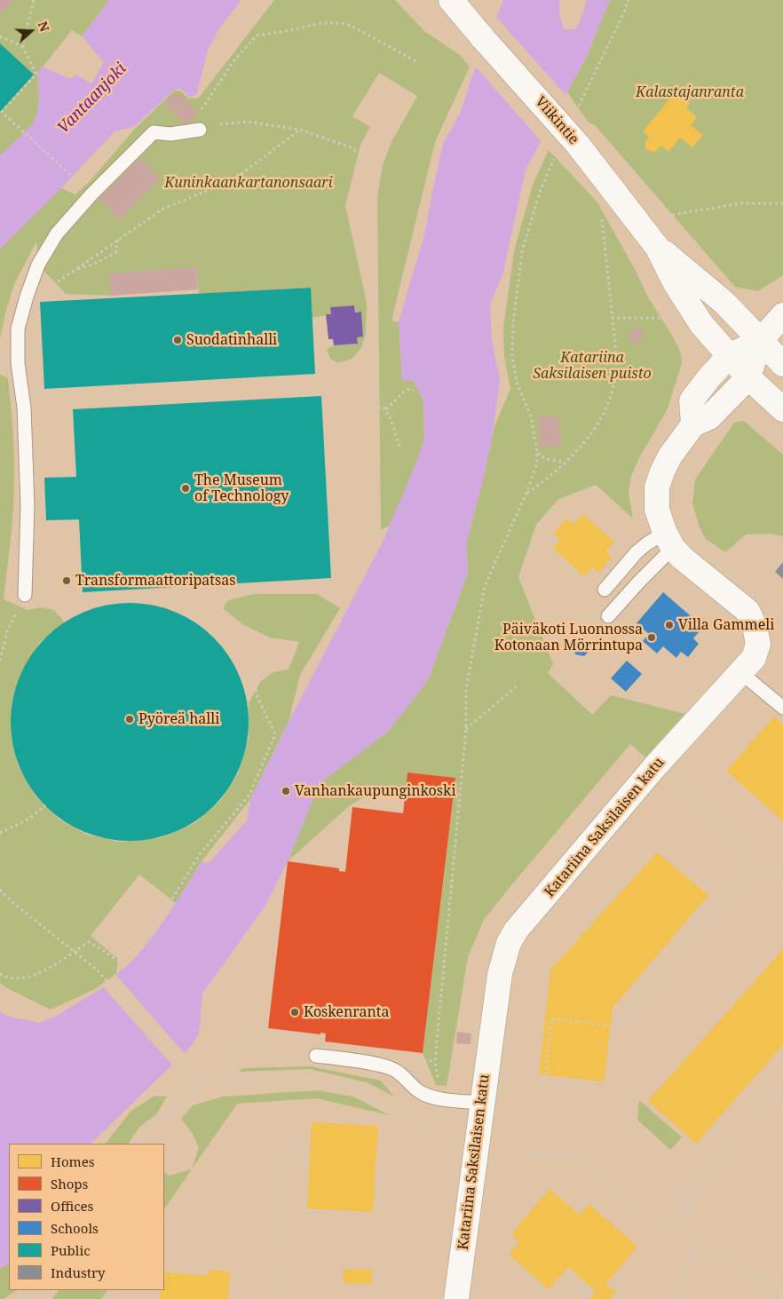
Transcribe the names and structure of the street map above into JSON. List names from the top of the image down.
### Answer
{
  "streets": {
    "street": ["Viikintie", "Katariina Saksilaisen katu"]
  },
  "crossings": [
    ["Viikintie", "Katariina Saksilaisen katu"]
  ],
  "water": ["Vantaanjoki"],
  "parks": ["Kalastajanranta", "Kuninkaankartanonsaari", "Katariina Saksilaisen puisto"],
  "places": [
    "Suodatinhalli",
    "The Museum of Technology",
    "Transformaattoripatsas",
    "Villa Gammeli",
    "Päiväkoti Luonnossa Kotonaan Mörrintupa",
    "Pyöreä halli",
    "Vanhankaupunginkoski",
    "Koskenranta"
  ],
  "legend": [
    "Homes",
    "Shops",
    "Offices",
    "Schools",
    "Public",
    "Industry"
  ],
  "north": "right"
}
